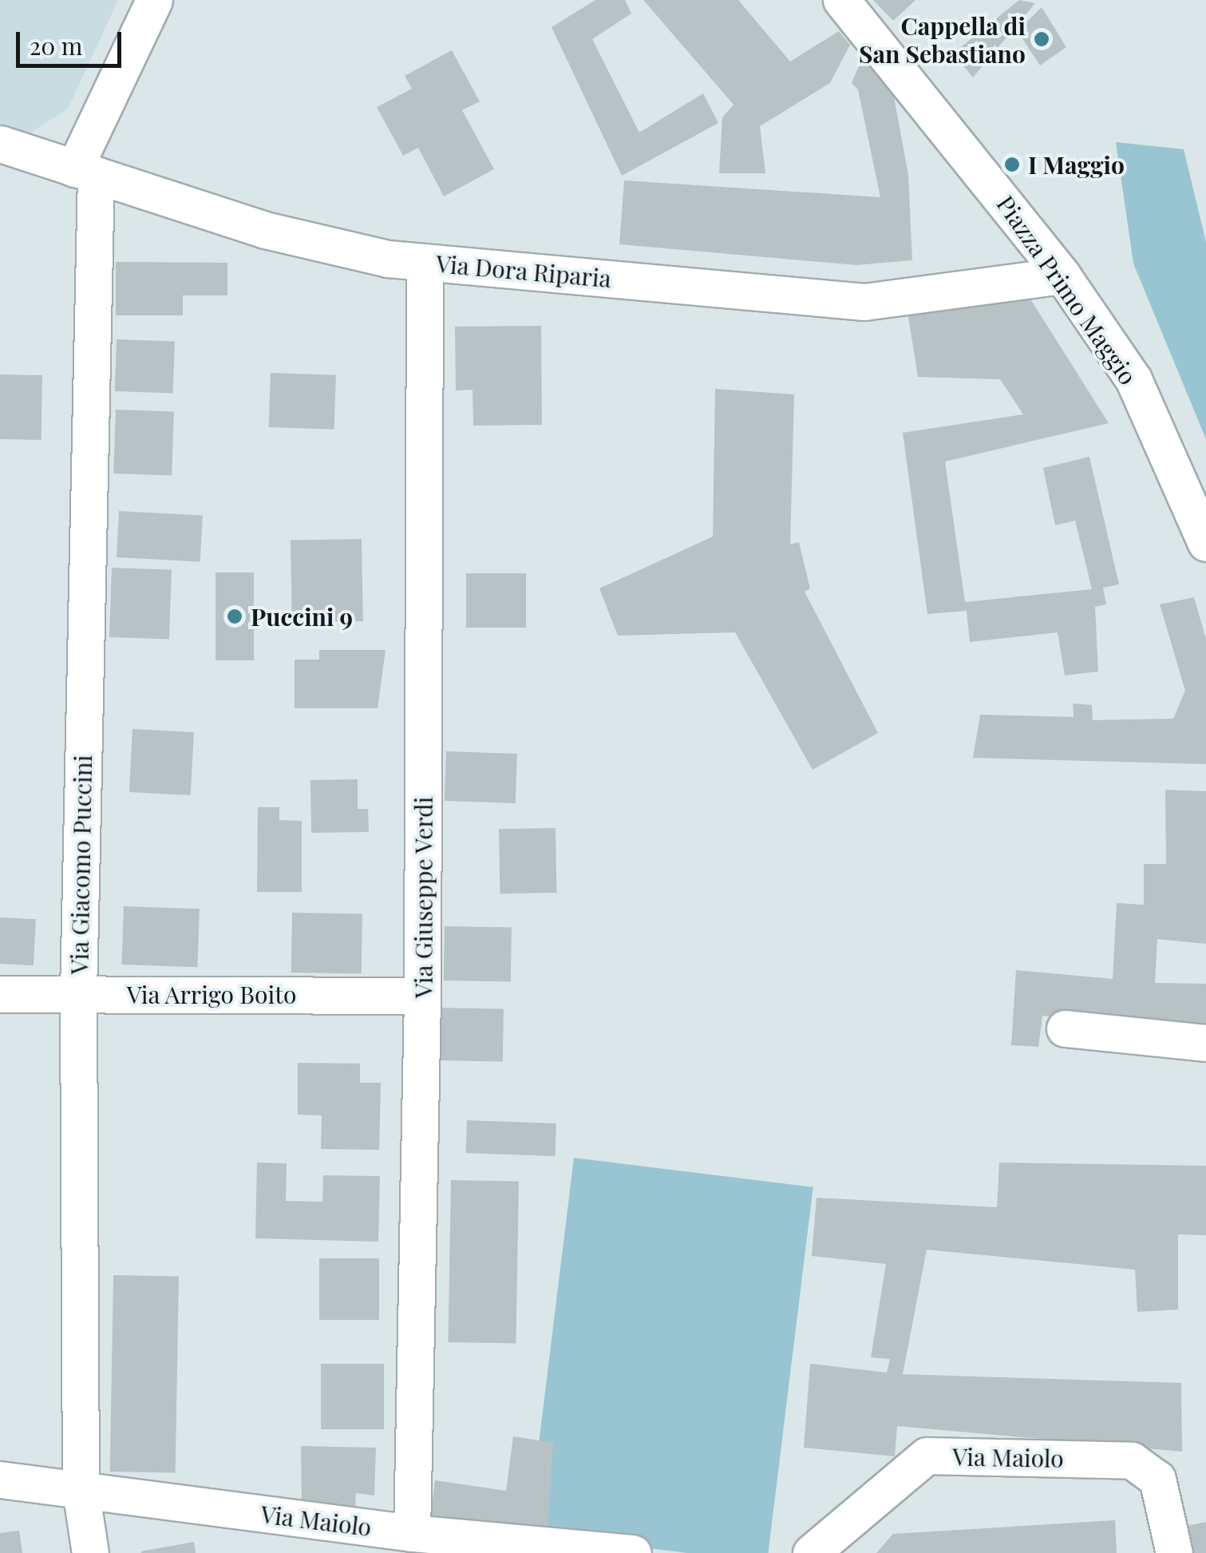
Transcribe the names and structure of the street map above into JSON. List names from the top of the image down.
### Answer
{
  "streets": {
    "street": [
      "Via Dora Riparia",
      "Piazza Primo Maggio",
      "Via Giacomo Puccini",
      "Via Giuseppe Verdi",
      "Via Arrigo Boito",
      "Via Maiolo"
    ]
  },
  "crossings": [
    ["Via Dora Riparia", "Piazza Primo Maggio"],
    ["Via Dora Riparia", "Via Giacomo Puccini"],
    ["Via Dora Riparia", "Via Giuseppe Verdi"],
    ["Via Giacomo Puccini", "Via Arrigo Boito"],
    ["Via Giacomo Puccini", "Via Maiolo"],
    ["Via Giuseppe Verdi", "Via Arrigo Boito"],
    ["Via Giuseppe Verdi", "Via Maiolo"]
  ],
  "places": ["Cappella di San Sebastiano", "I Maggio", "Puccini 9"],
  "scale_bar": "20 m"
}
